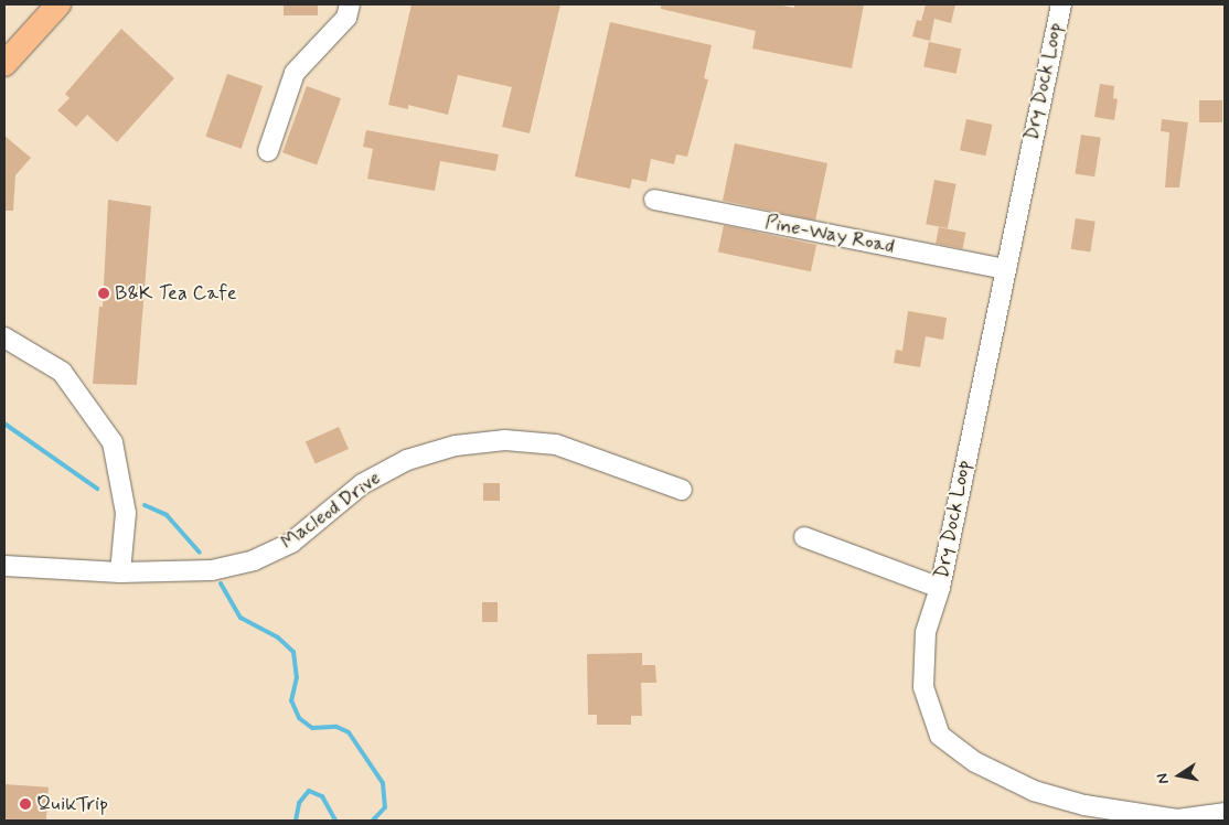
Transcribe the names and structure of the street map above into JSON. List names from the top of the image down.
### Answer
{
  "streets": {
    "street": ["Dry Dock Loop", "Pine-Way Road", "Macleod Drive"]
  },
  "crossings": [
    ["Dry Dock Loop", "Pine-Way Road"]
  ],
  "places": ["B&K Tea Cafe", "QuikTrip"],
  "north": "left"
}
